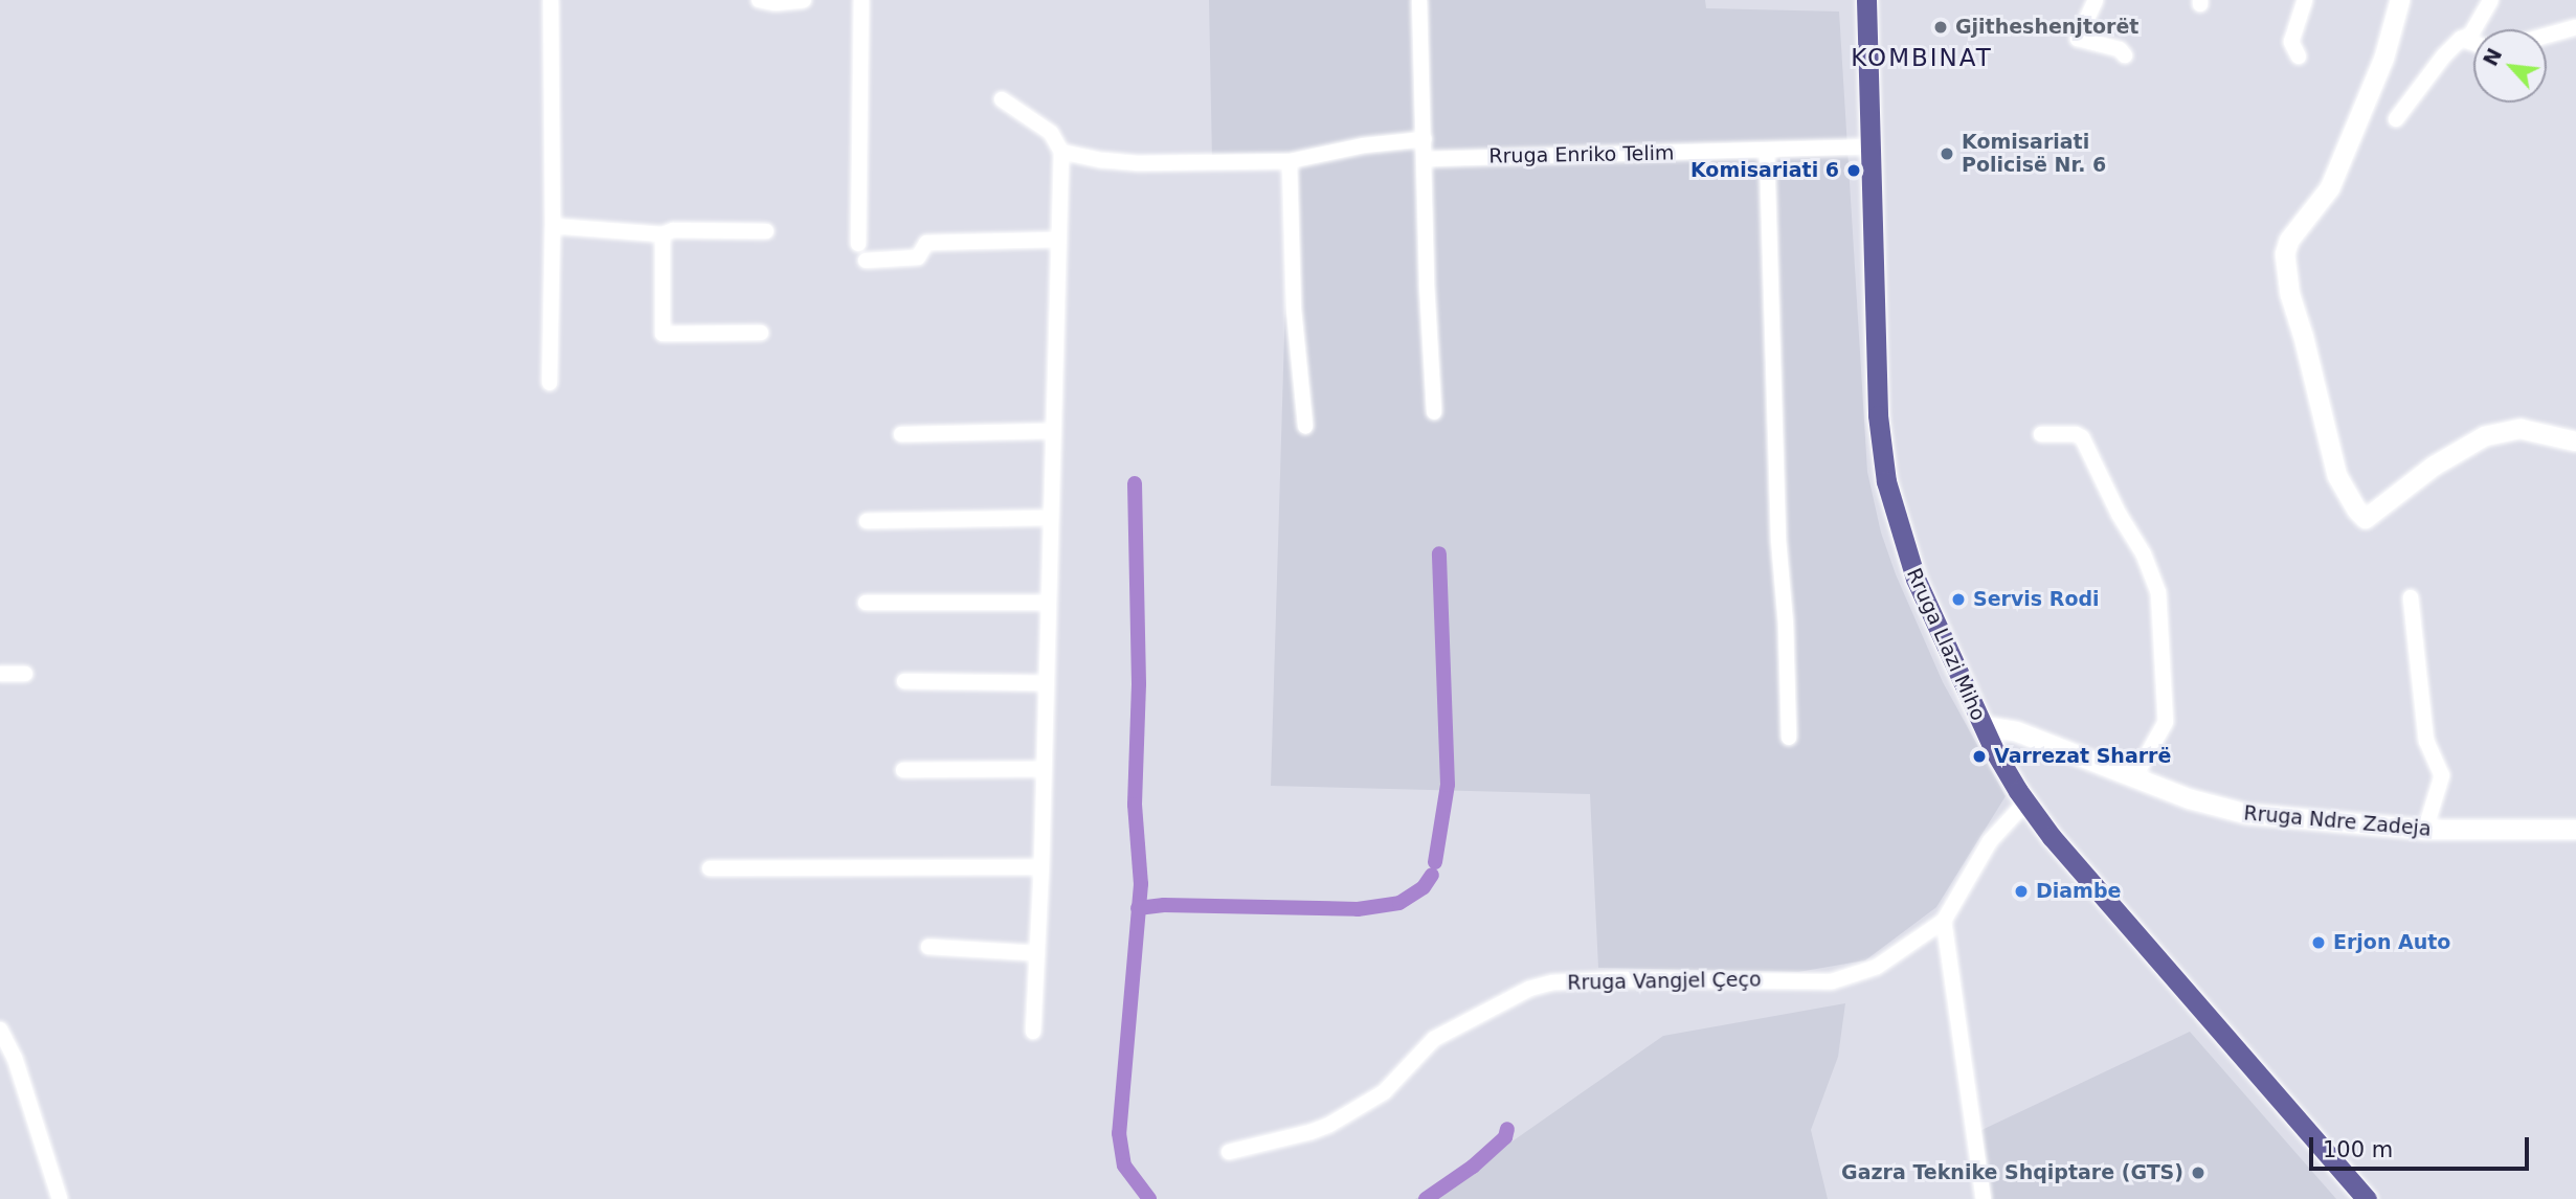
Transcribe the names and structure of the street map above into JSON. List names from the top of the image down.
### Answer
{
  "streets": {
    "main road": ["Rruga Llazi Miho"],
    "street": ["Rruga Enriko Telim", "Rruga Ndre Zadeja", "Rruga Vangjel Çeço"]
  },
  "crossings": [
    ["Rruga Enriko Telim", "Rruga Llazi Miho"],
    ["Rruga Llazi Miho", "Rruga Ndre Zadeja"],
    ["Rruga Llazi Miho", "Rruga Vangjel Çeço"]
  ],
  "districts": ["KOMBINAT"],
  "places": [
    "Gjitheshenjtorët",
    "Komisariati Policisë Nr. 6",
    "Komisariati 6",
    "Servis Rodi",
    "Varrezat Sharrë",
    "Diambe",
    "Erjon Auto",
    "Gazra Teknike Shqiptare (GTS)"
  ],
  "scale_bar": "100 m",
  "north": "top left"
}
